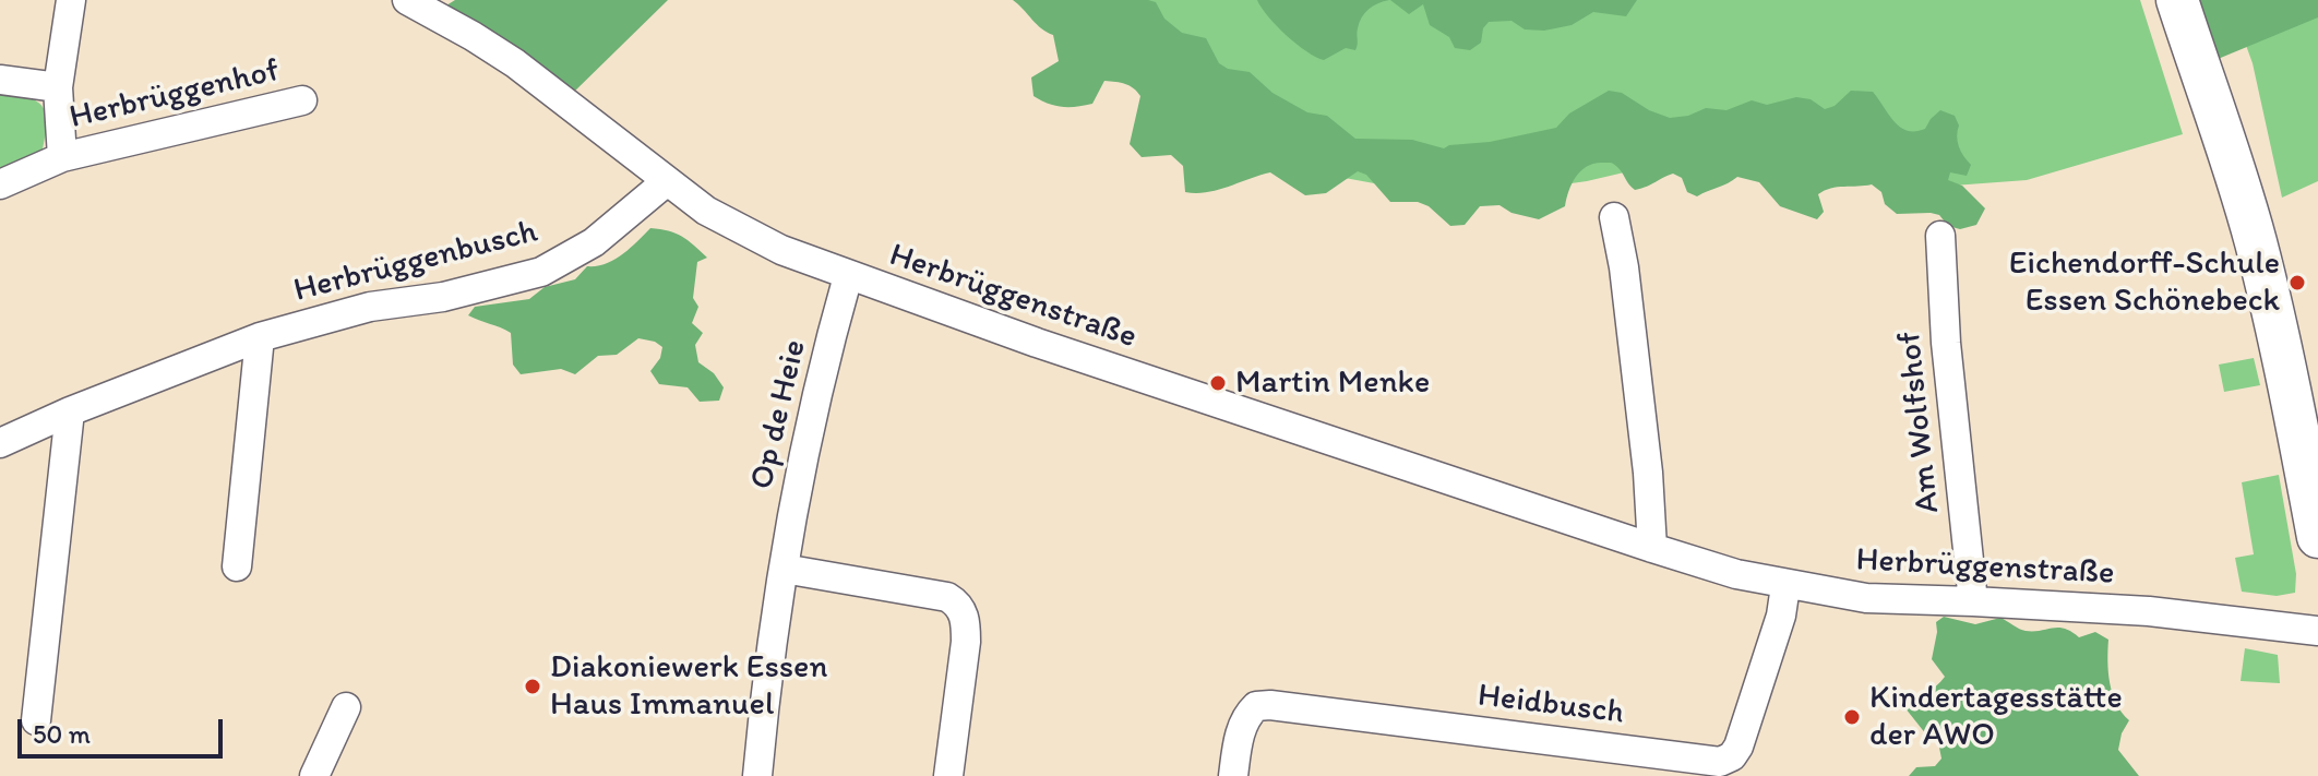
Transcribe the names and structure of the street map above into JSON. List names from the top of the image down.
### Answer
{
  "streets": {
    "street": [
      "Herbrüggenhof",
      "Herbrüggenbusch",
      "Herbrüggenstraße",
      "Op de Heie",
      "Am Wolfshof",
      "Heidbusch"
    ]
  },
  "crossings": [
    ["Herbrüggenbusch", "Herbrüggenstraße"],
    ["Herbrüggenstraße", "Op de Heie"],
    ["Herbrüggenstraße", "Am Wolfshof"],
    ["Herbrüggenstraße", "Heidbusch"]
  ],
  "places": [
    "Eichendorff-Schule Essen Schönebeck",
    "Martin Menke",
    "Diakoniewerk Essen Haus Immanuel",
    "Kindertagesstätte der AWO"
  ],
  "scale_bar": "50 m"
}
